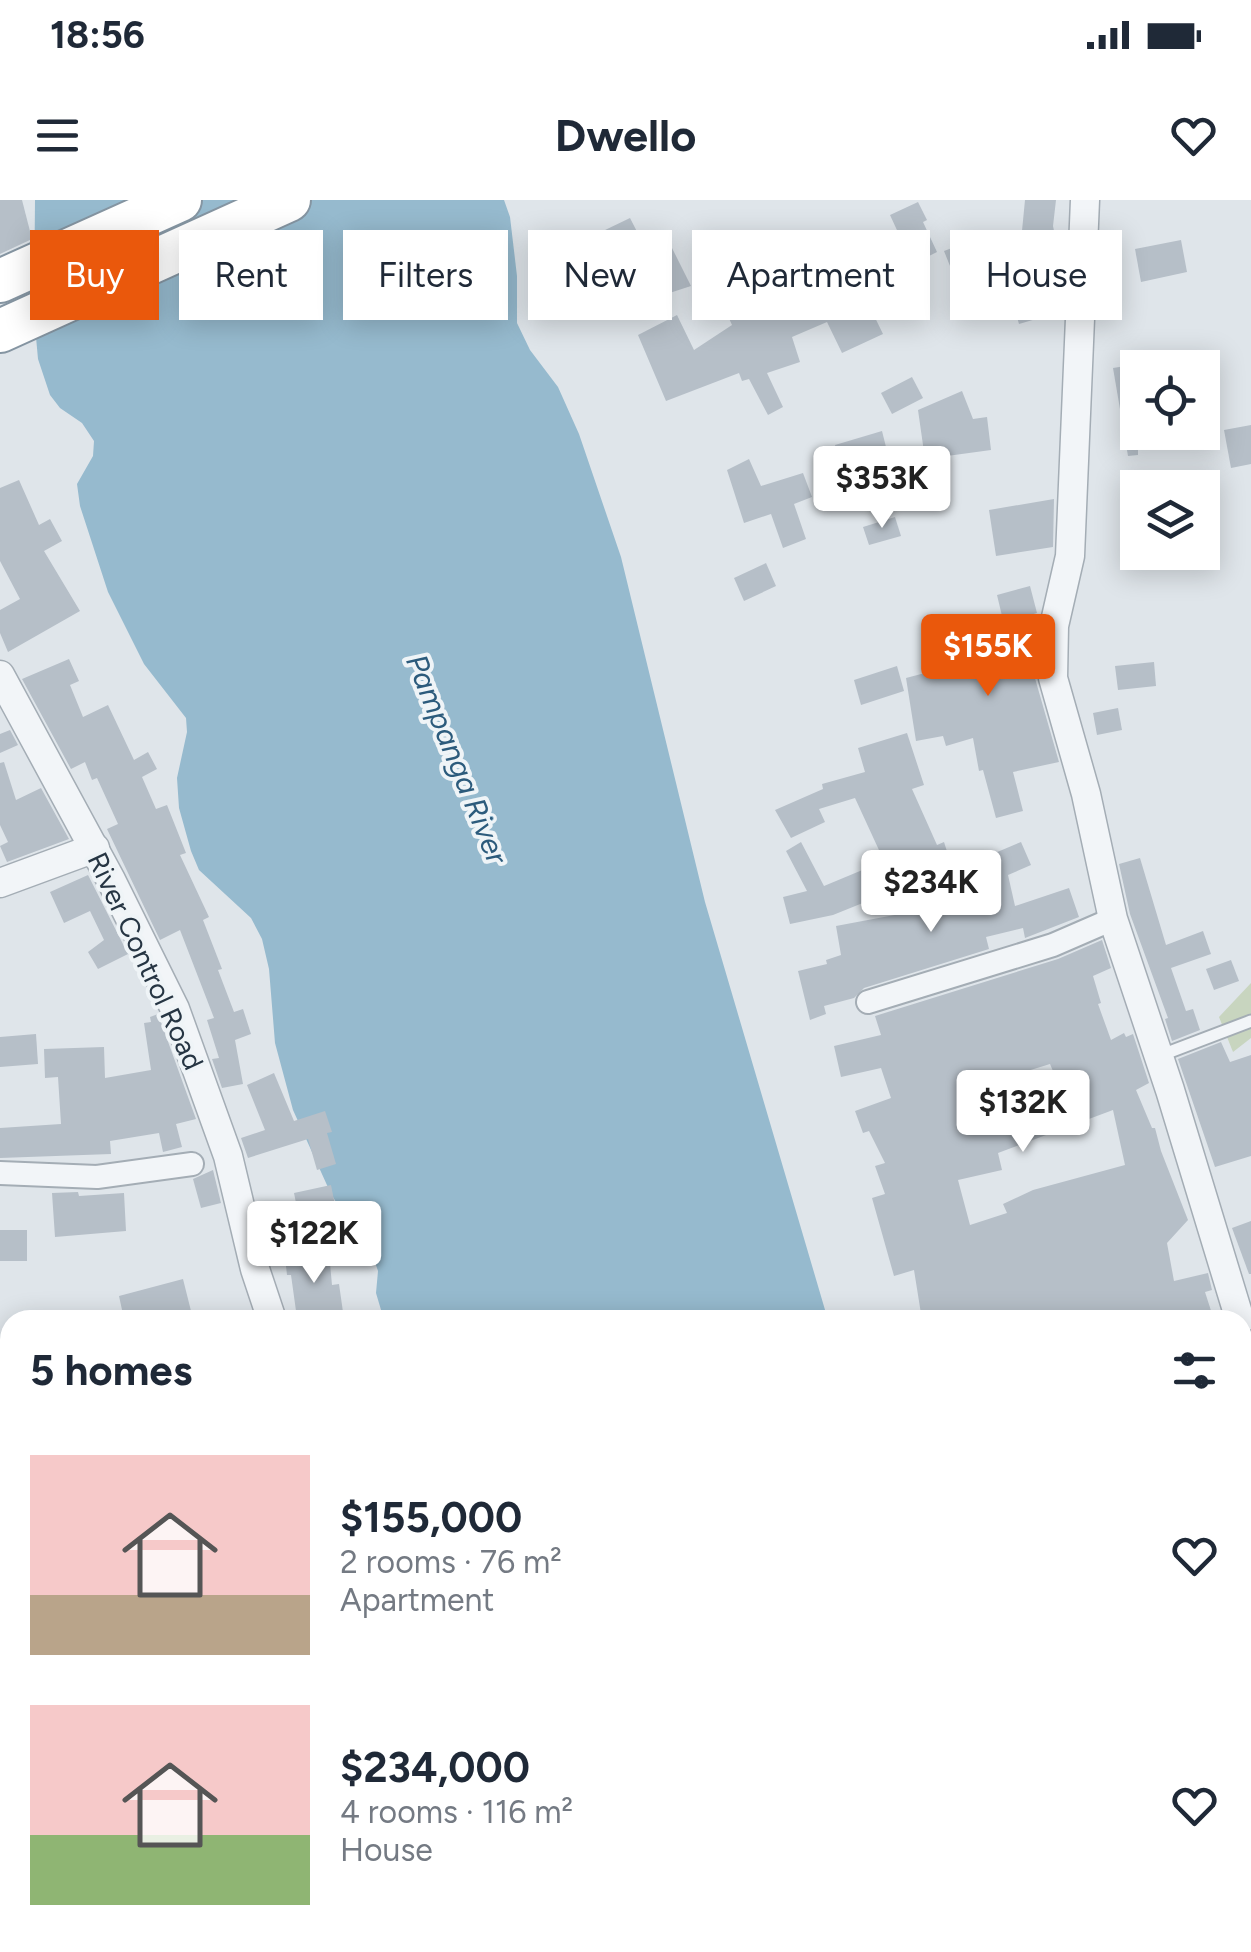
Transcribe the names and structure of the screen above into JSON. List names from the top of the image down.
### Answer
{
  "streets": {
    "street": ["River Control Road"]
  },
  "water": ["Pampanga River"],
  "page": {
    "status": "18:56",
    "header": "Dwello",
    "chip": [
      "Buy",
      "Rent",
      "Filters",
      "New",
      "Apartment",
      "House"
    ],
    "price": [
      "$353K",
      "$155K",
      "$234K",
      "$132K",
      "$122K"
    ],
    "heading": "5 homes",
    "list": [
      {
        "name": "$155,000",
        "note": "2 rooms · 76 m² · Apartment"
      },
      {
        "name": "$234,000",
        "note": "4 rooms · 116 m² · House"
      }
    ]
  }
}
